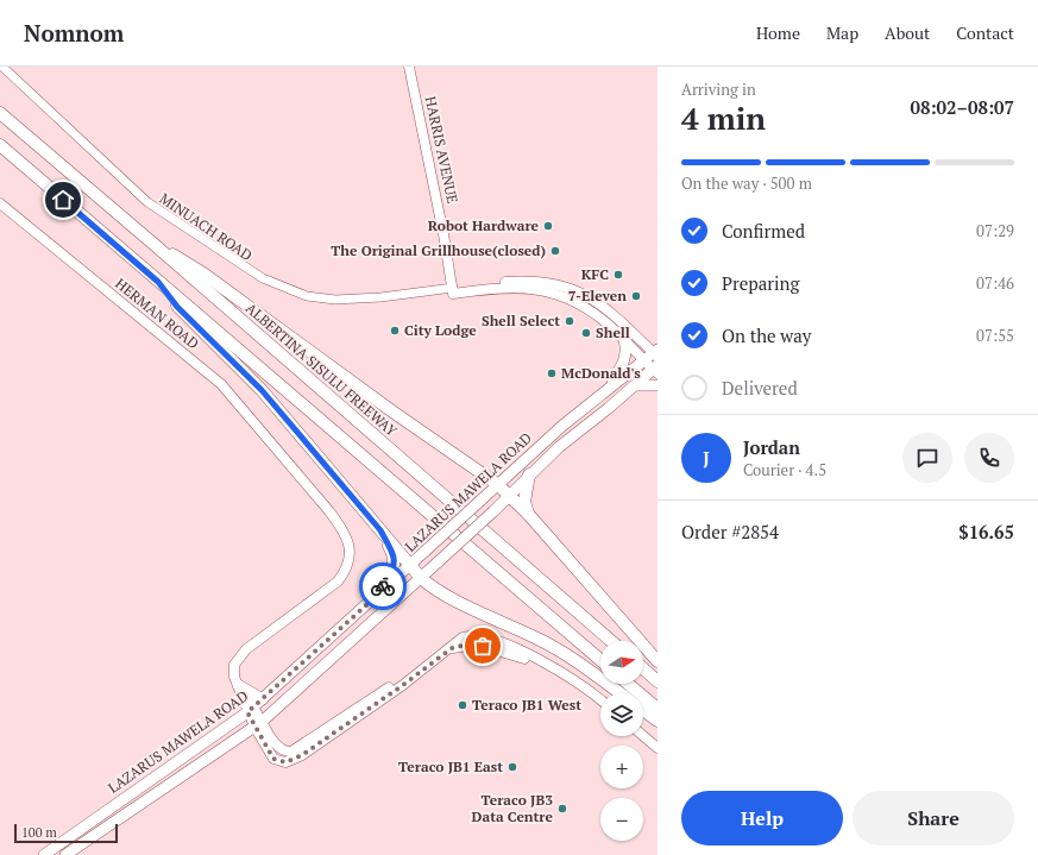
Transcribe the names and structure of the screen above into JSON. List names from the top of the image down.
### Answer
{
  "streets": {
    "highway": ["ALBERTINA SISULU FREEWAY"],
    "main road": ["HARRIS AVENUE", "HERMAN ROAD", "LAZARUS MAWELA ROAD"],
    "street": ["MINUACH ROAD"]
  },
  "crossings": [
    ["HARRIS AVENUE", "MINUACH ROAD"],
    ["HERMAN ROAD", "LAZARUS MAWELA ROAD"]
  ],
  "places": [
    "Robot Hardware",
    "The Original Grillhouse(closed)",
    "KFC",
    "7-Eleven",
    "Shell Select",
    "City Lodge",
    "Shell",
    "McDonald's",
    "Teraco JB1 West",
    "Teraco JB1 East",
    "Teraco JB3 Data Centre"
  ],
  "scale_bar": "100 m",
  "north": "right",
  "page": {
    "header": "Nomnom",
    "nav": [
      "Home",
      "Map",
      "About",
      "Contact"
    ],
    "heading": ["4 min", "Arriving in", "08:02–08:07"],
    "panel": [
      "Jordan",
      "Courier · 4.5",
      "Order #2854",
      "$16.65"
    ],
    "bar": "On the way · 500 m",
    "list": [
      ["Confirmed", "07:29"],
      ["Preparing", "07:46"],
      ["On the way", "07:55"],
      "Delivered"
    ],
    "round": "J",
    "map_buttons": ["+", "−"],
    "buttons": ["Help", "Share"],
    "scale": "100 m"
  }
}
